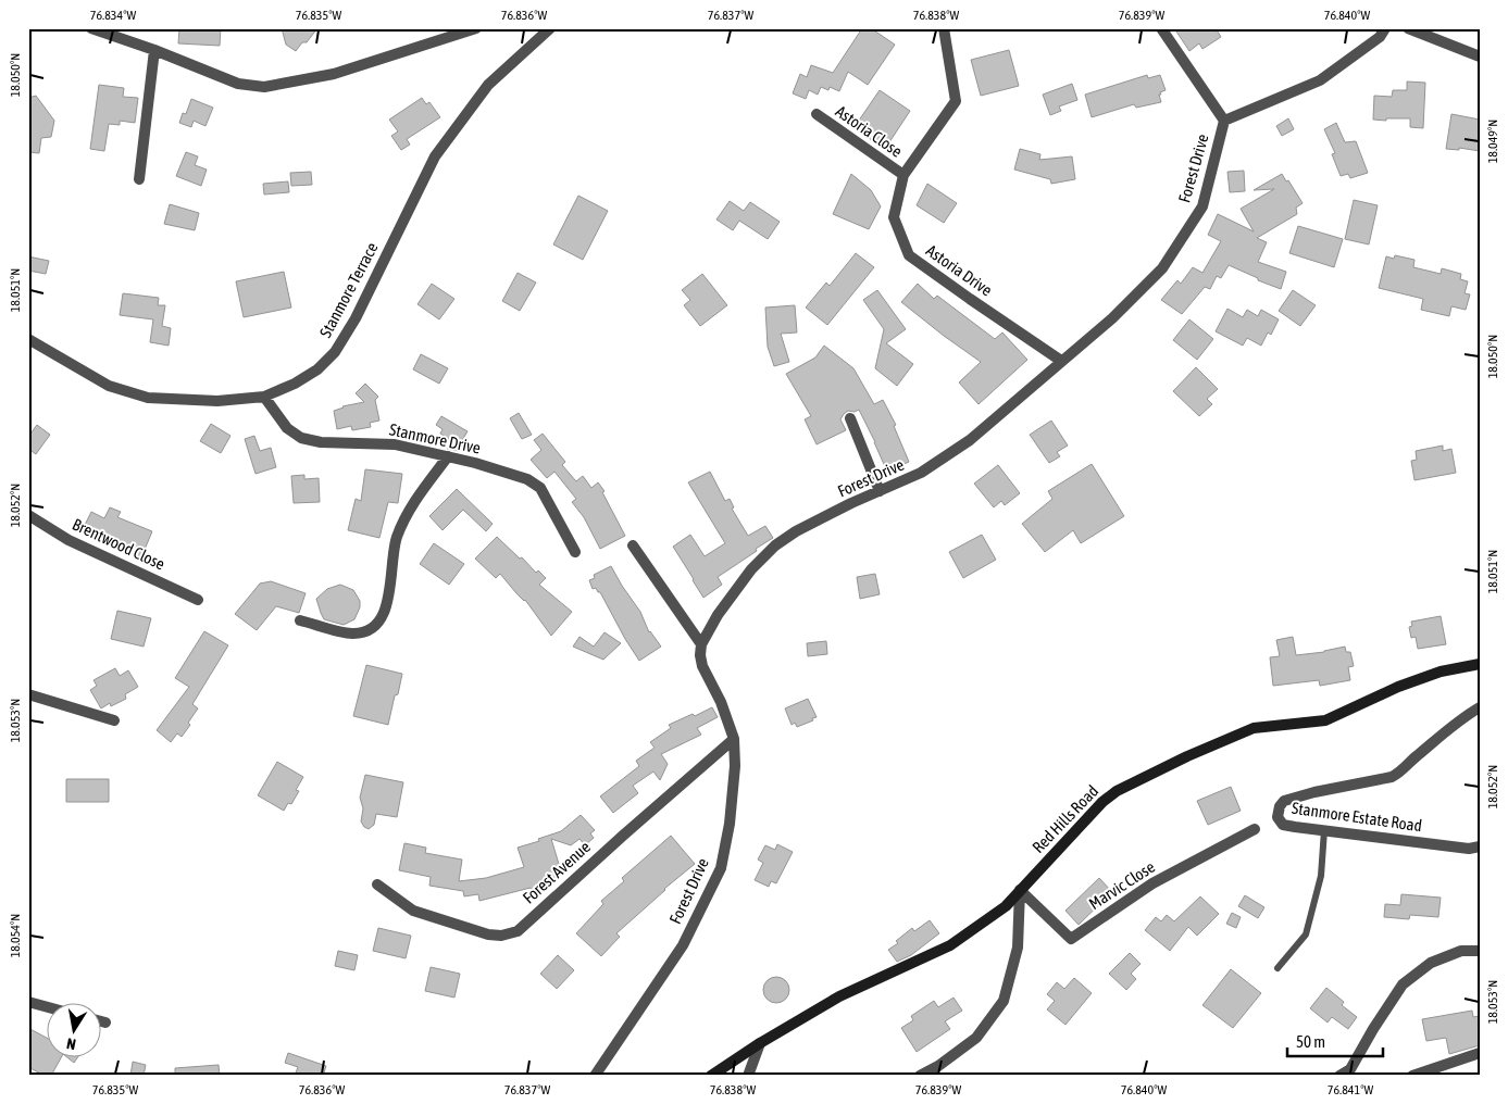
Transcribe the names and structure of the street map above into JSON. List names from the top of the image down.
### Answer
{
  "streets": {
    "main road": ["Red Hills Road"],
    "street": [
      "Astoria Close",
      "Forest Drive",
      "Astoria Drive",
      "Stanmore Terrace",
      "Stanmore Drive",
      "Brentwood Close",
      "Stanmore Estate Road",
      "Forest Avenue",
      "Marvic Close"
    ]
  },
  "crossings": [
    ["Astoria Close", "Astoria Drive"],
    ["Forest Drive", "Astoria Drive"],
    ["Forest Drive", "Forest Avenue"],
    ["Stanmore Terrace", "Stanmore Drive"],
    ["Red Hills Road", "Marvic Close"]
  ],
  "scale_bar": "50 m",
  "north": "bottom",
  "coordinates": [
    "76.834°W",
    "76.835°W",
    "76.836°W",
    "76.837°W",
    "76.838°W",
    "76.839°W",
    "76.840°W",
    "18.050°N",
    "18.049°N",
    "18.051°N",
    "18.052°N",
    "18.053°N",
    "18.054°N",
    "76.841°W"
  ]
}
